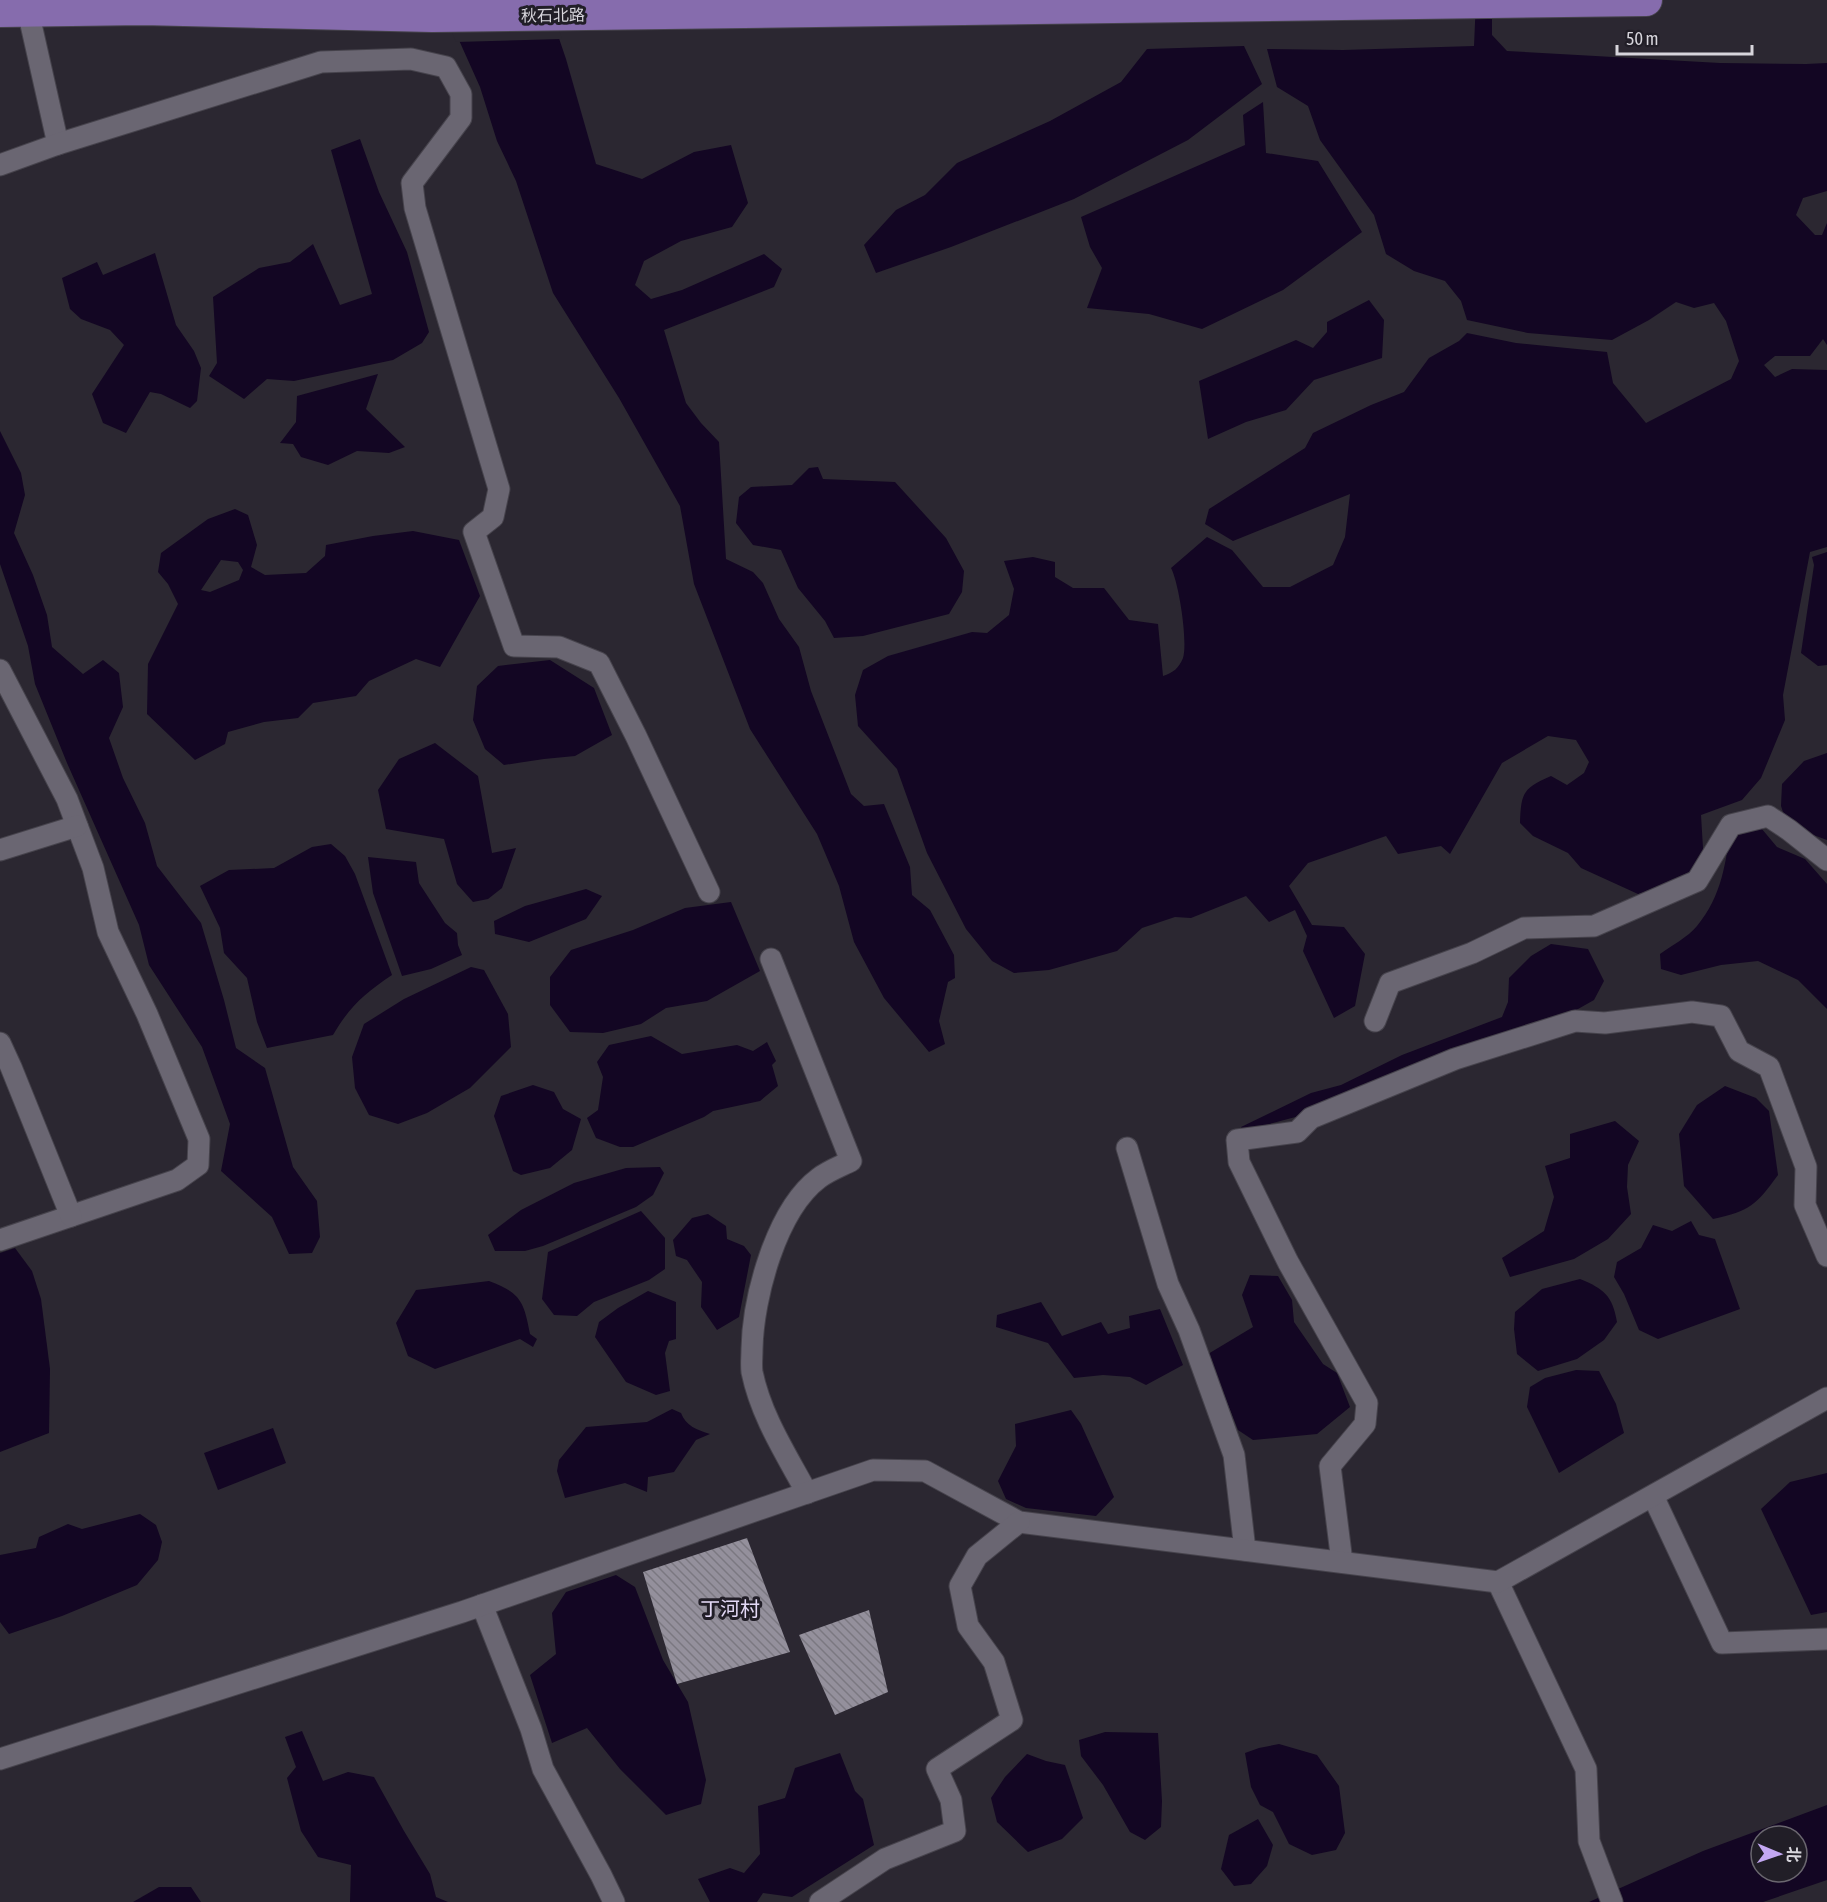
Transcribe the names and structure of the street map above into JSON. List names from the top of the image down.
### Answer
{
  "streets": {
    "main road": ["秋石北路"]
  },
  "districts": ["丁河村"],
  "scale_bar": "50 m",
  "north": "right"
}
